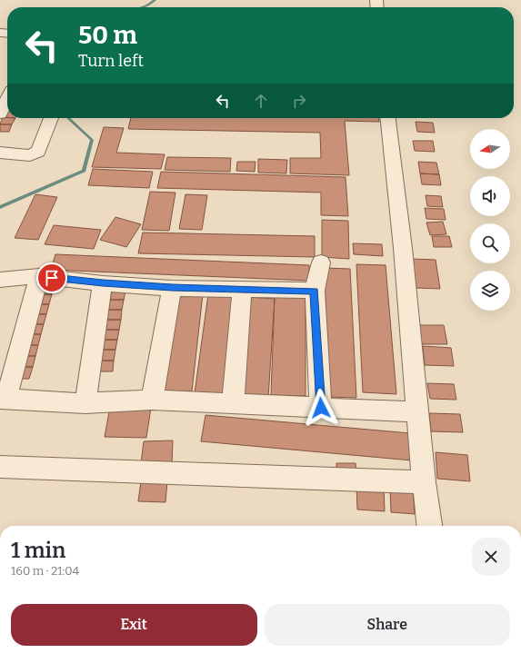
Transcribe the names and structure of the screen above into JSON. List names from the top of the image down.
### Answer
{
  "north": "left",
  "page": {
    "turn": ["50 m", "Turn left"],
    "heading": ["1 min", "160 m · 21:04"],
    "buttons": ["Exit", "Share"]
  }
}
